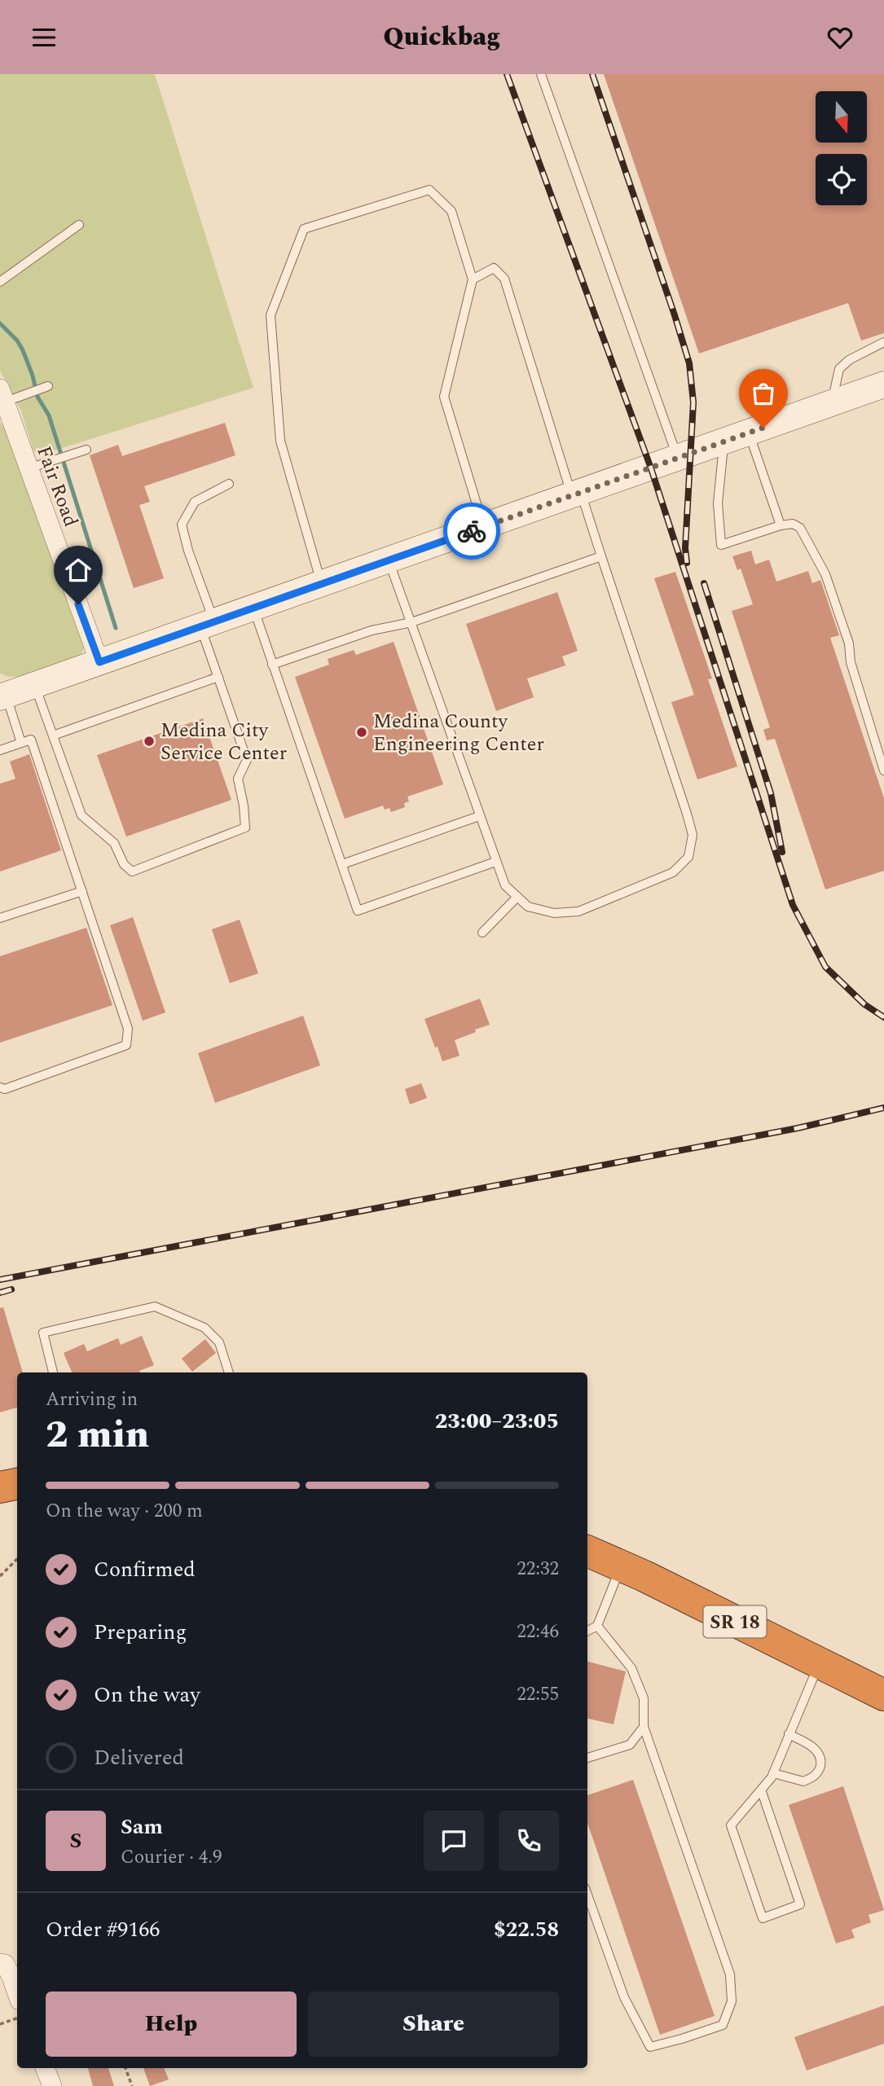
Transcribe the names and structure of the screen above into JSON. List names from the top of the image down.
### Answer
{
  "streets": {
    "highway": ["SR 18"],
    "street": ["Fair Road"]
  },
  "places": ["Medina County Engineering Center", "Medina City Service Center"],
  "north": "bottom",
  "page": {
    "header": "Quickbag",
    "heading": ["2 min", "Arriving in", "23:00–23:05"],
    "panel": [
      "Sam",
      "Courier · 4.9",
      "Order #9166",
      "$22.58"
    ],
    "bar": "On the way · 200 m",
    "list": [
      ["Confirmed", "22:32"],
      ["Preparing", "22:46"],
      ["On the way", "22:55"],
      "Delivered"
    ],
    "round": "S",
    "buttons": ["Help", "Share"]
  }
}
